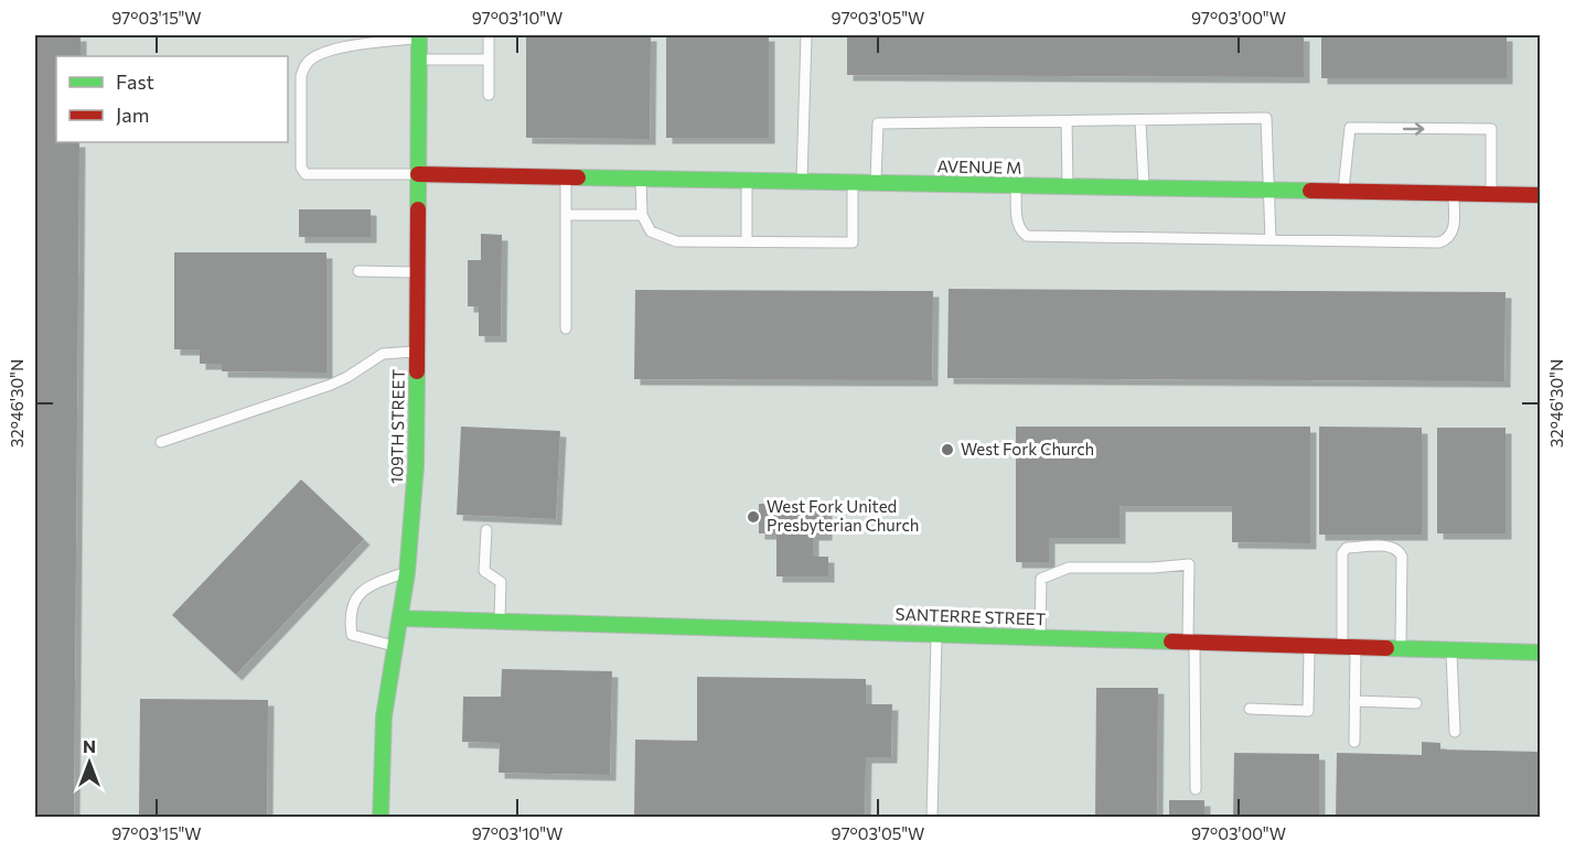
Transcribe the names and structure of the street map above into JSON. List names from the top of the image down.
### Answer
{
  "streets": {
    "street": ["AVENUE M", "109TH STREET", "SANTERRE STREET"]
  },
  "crossings": [
    ["AVENUE M", "109TH STREET"],
    ["109TH STREET", "SANTERRE STREET"]
  ],
  "places": ["West Fork Church", "West Fork United Presbyterian Church"],
  "legend": ["Fast", "Jam"],
  "north": "top",
  "coordinates": [
    "97°03'15\"W",
    "97°03'10\"W",
    "97°03'05\"W",
    "97°03'00\"W",
    "32°46'30\"N"
  ]
}
